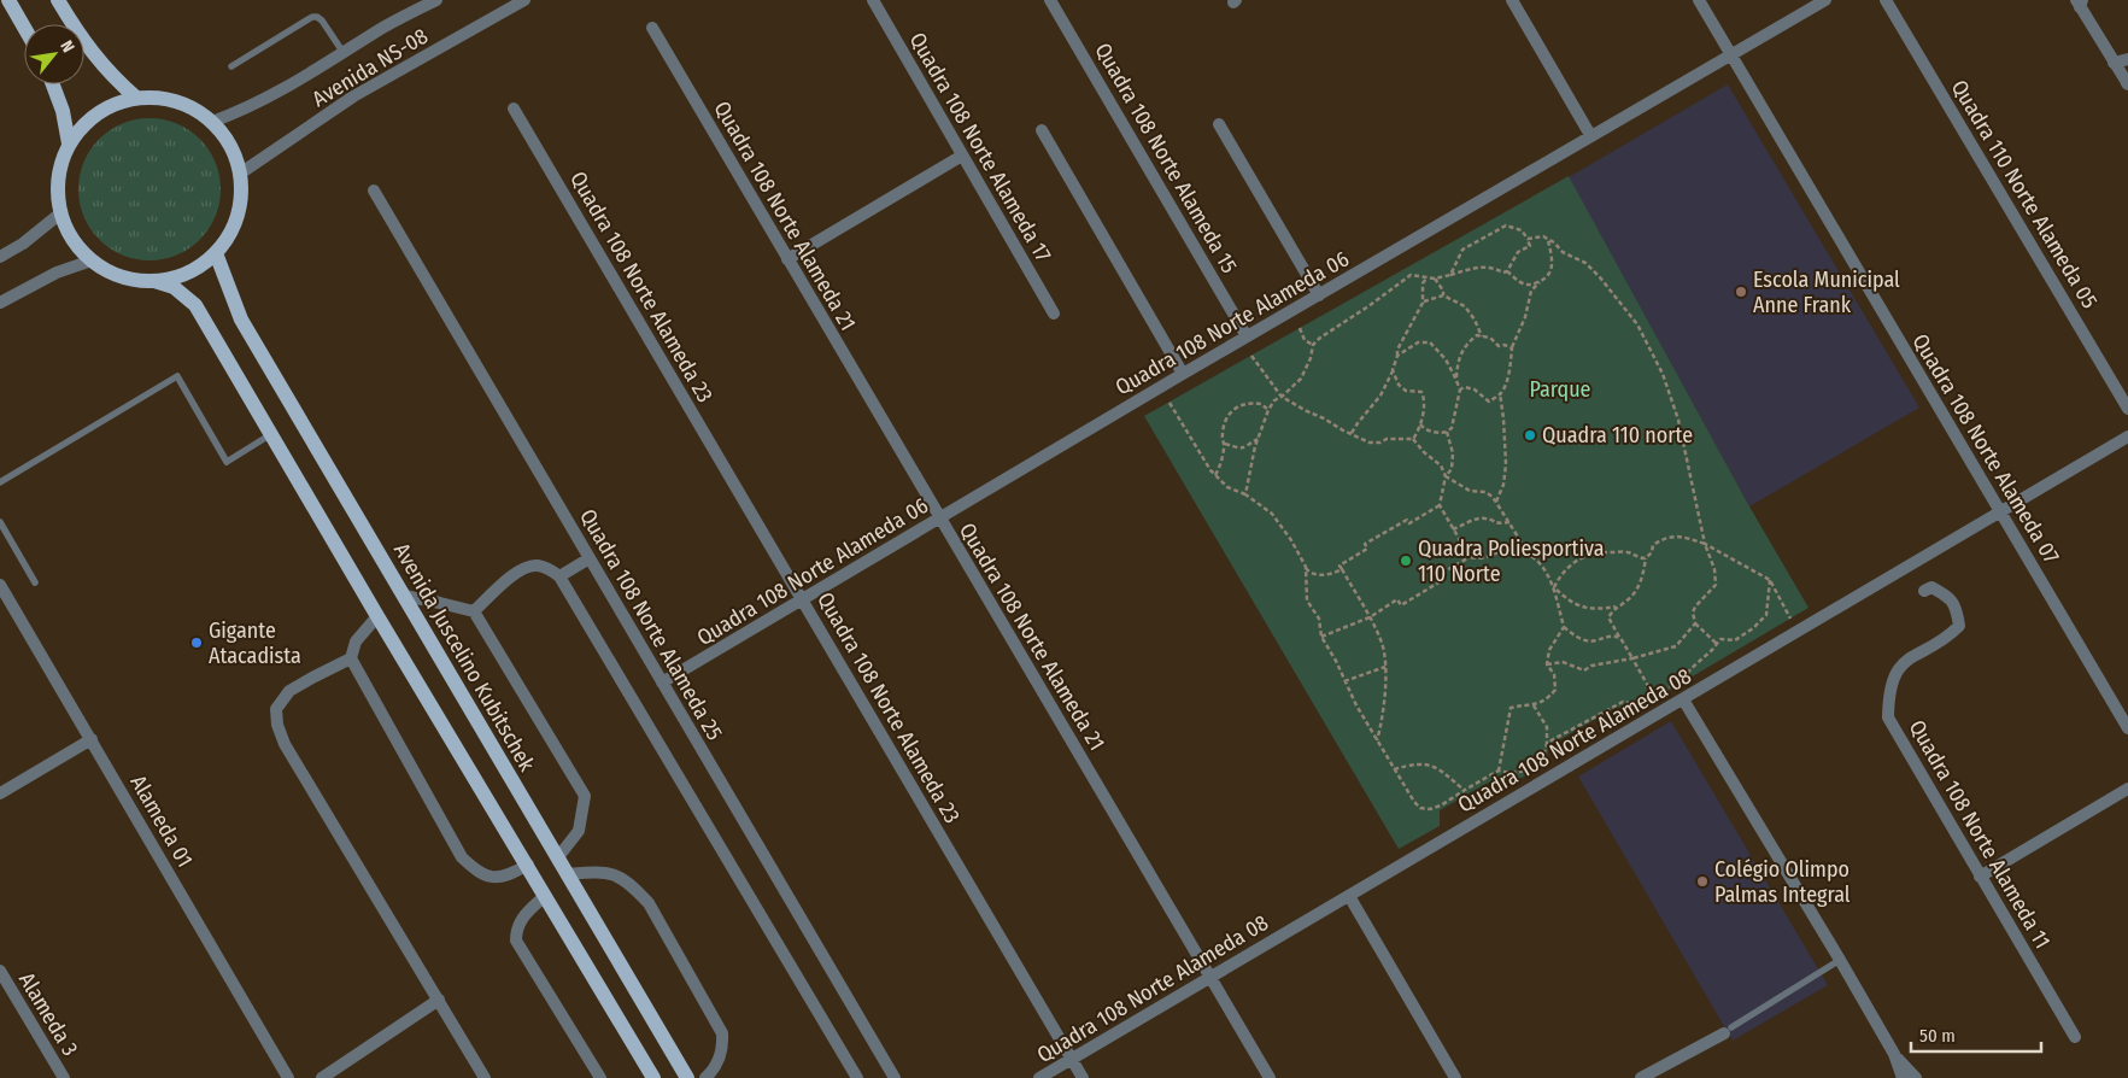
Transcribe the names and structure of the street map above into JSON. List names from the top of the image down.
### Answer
{
  "streets": {
    "main road": ["Avenida Juscelino Kubitschek"],
    "street": [
      "Avenida NS-08",
      "Quadra 108 Norte Alameda 17",
      "Quadra 108 Norte Alameda 15",
      "Quadra 110 Norte Alameda 05",
      "Quadra 108 Norte Alameda 21",
      "Quadra 108 Norte Alameda 23",
      "Quadra 108 Norte Alameda 06",
      "Quadra 108 Norte Alameda 07",
      "Quadra 108 Norte Alameda 25",
      "Quadra 108 Norte Alameda 08",
      "Alameda 01",
      "Quadra 108 Norte Alameda 11",
      "Alameda 3"
    ]
  },
  "crossings": [
    ["Avenida NS-08", "Avenida Juscelino Kubitschek"],
    ["Quadra 108 Norte Alameda 15", "Quadra 108 Norte Alameda 06"],
    ["Quadra 108 Norte Alameda 21", "Quadra 108 Norte Alameda 06"],
    ["Quadra 108 Norte Alameda 21", "Quadra 108 Norte Alameda 08"],
    ["Quadra 108 Norte Alameda 23", "Quadra 108 Norte Alameda 06"],
    ["Quadra 108 Norte Alameda 23", "Quadra 108 Norte Alameda 08"],
    ["Quadra 108 Norte Alameda 06", "Quadra 108 Norte Alameda 07"],
    ["Quadra 108 Norte Alameda 06", "Quadra 108 Norte Alameda 25"],
    ["Quadra 108 Norte Alameda 07", "Quadra 108 Norte Alameda 08"]
  ],
  "parks": ["Parque"],
  "places": [
    "Escola Municipal Anne Frank",
    "Quadra 110 norte",
    "Quadra Poliesportiva 110 Norte",
    "Gigante Atacadista",
    "Colégio Olimpo Palmas Integral"
  ],
  "scale_bar": "50 m",
  "north": "top right"
}
